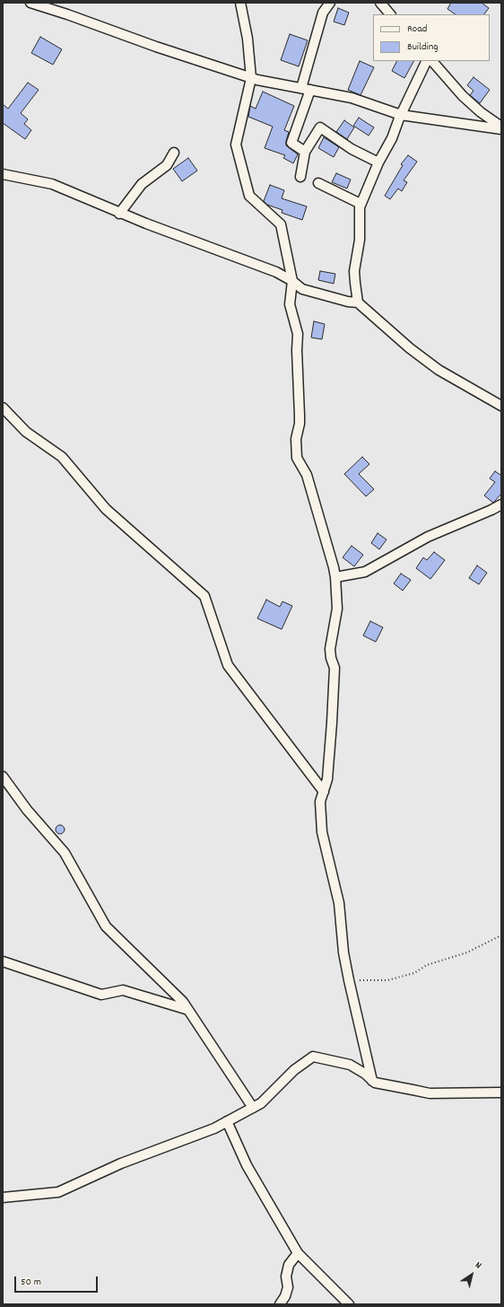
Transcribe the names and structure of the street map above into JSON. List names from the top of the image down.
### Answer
{
  "legend": ["Road", "Building"],
  "scale_bar": "50 m",
  "north": "top right"
}
